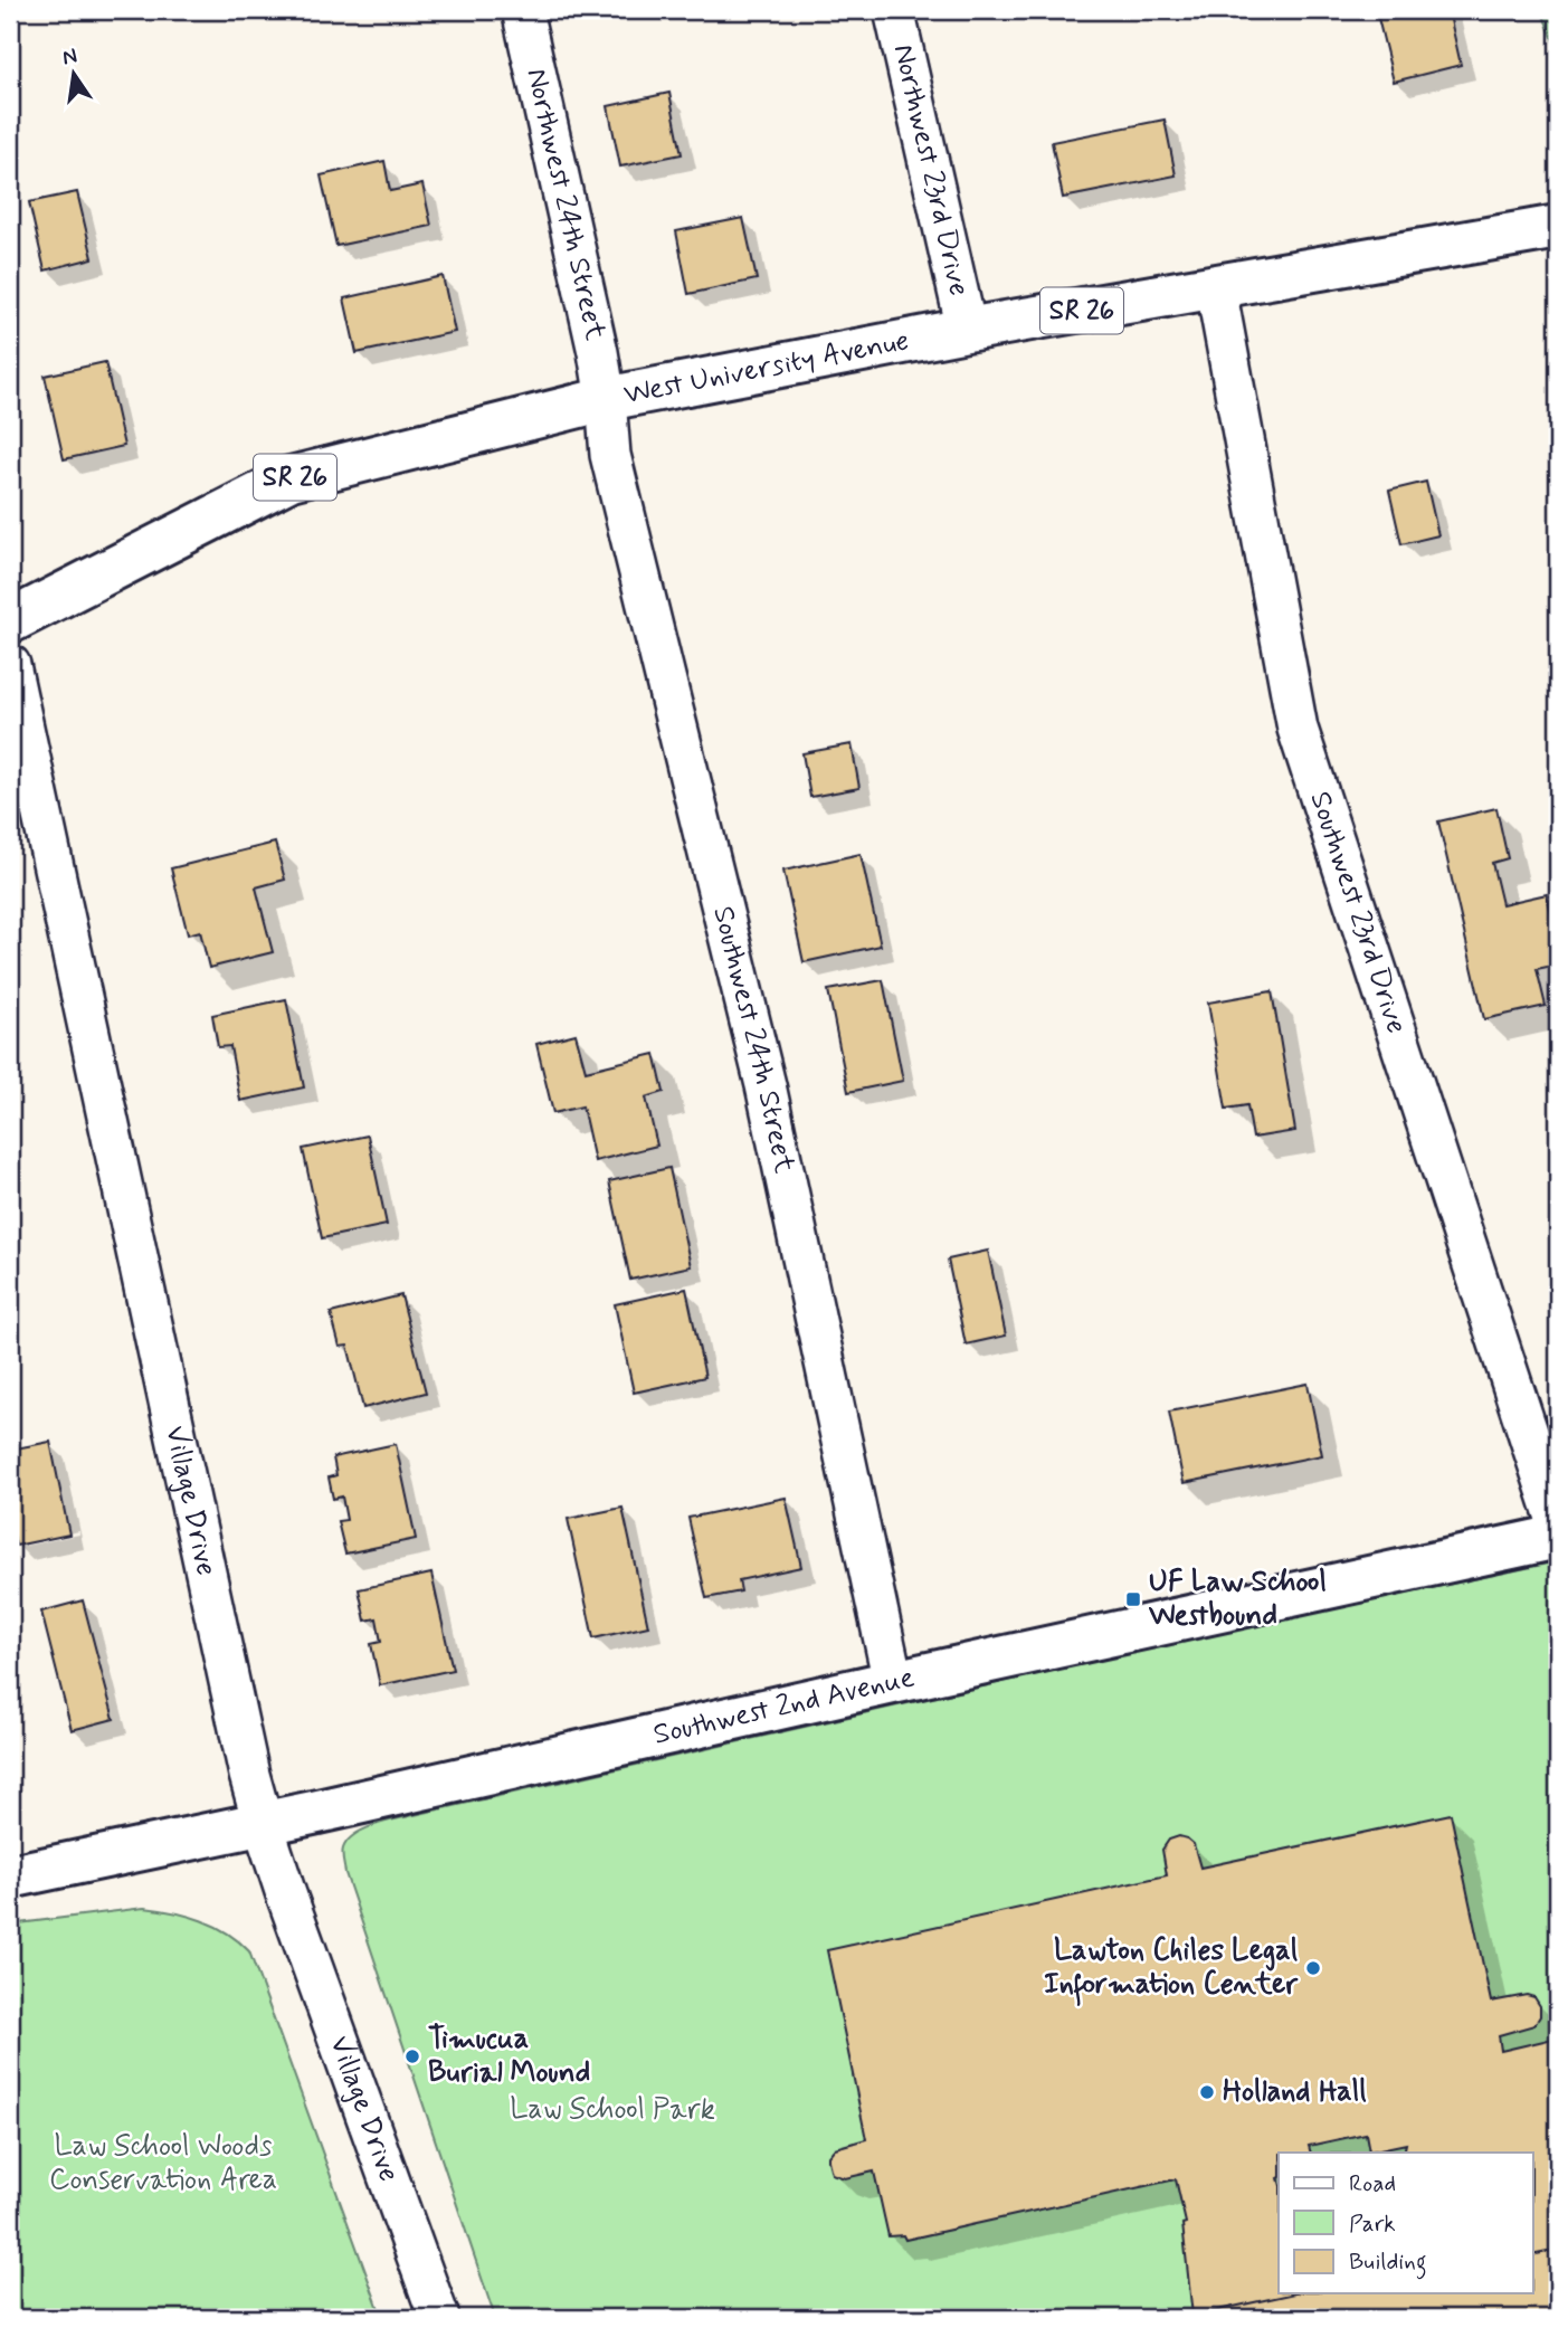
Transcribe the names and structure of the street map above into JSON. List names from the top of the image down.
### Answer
{
  "streets": {
    "main road": ["SR 26", "West University Avenue", "Southwest 2nd Avenue"],
    "street": [
      "Northwest 23rd Drive",
      "Northwest 24th Street",
      "Southwest 23rd Drive",
      "Southwest 24th Street",
      "Village Drive"
    ]
  },
  "crossings": [
    ["Northwest 23rd Drive", "West University Avenue"],
    ["Northwest 24th Street", "West University Avenue"],
    ["Northwest 24th Street", "Southwest 24th Street"],
    ["West University Avenue", "Southwest 23rd Drive"],
    ["West University Avenue", "Southwest 24th Street"],
    ["Southwest 24th Street", "Southwest 2nd Avenue"],
    ["Village Drive", "Southwest 2nd Avenue"]
  ],
  "parks": ["Law School Park", "Law School Woods Conservation Area"],
  "places": {
    "transit": ["UF Law School Westbound"],
    "other": ["Lawton Chiles Legal Information Center", "Timucua Burial Mound", "Holland Hall"]
  },
  "legend": ["Road", "Park", "Building"],
  "north": "top"
}
